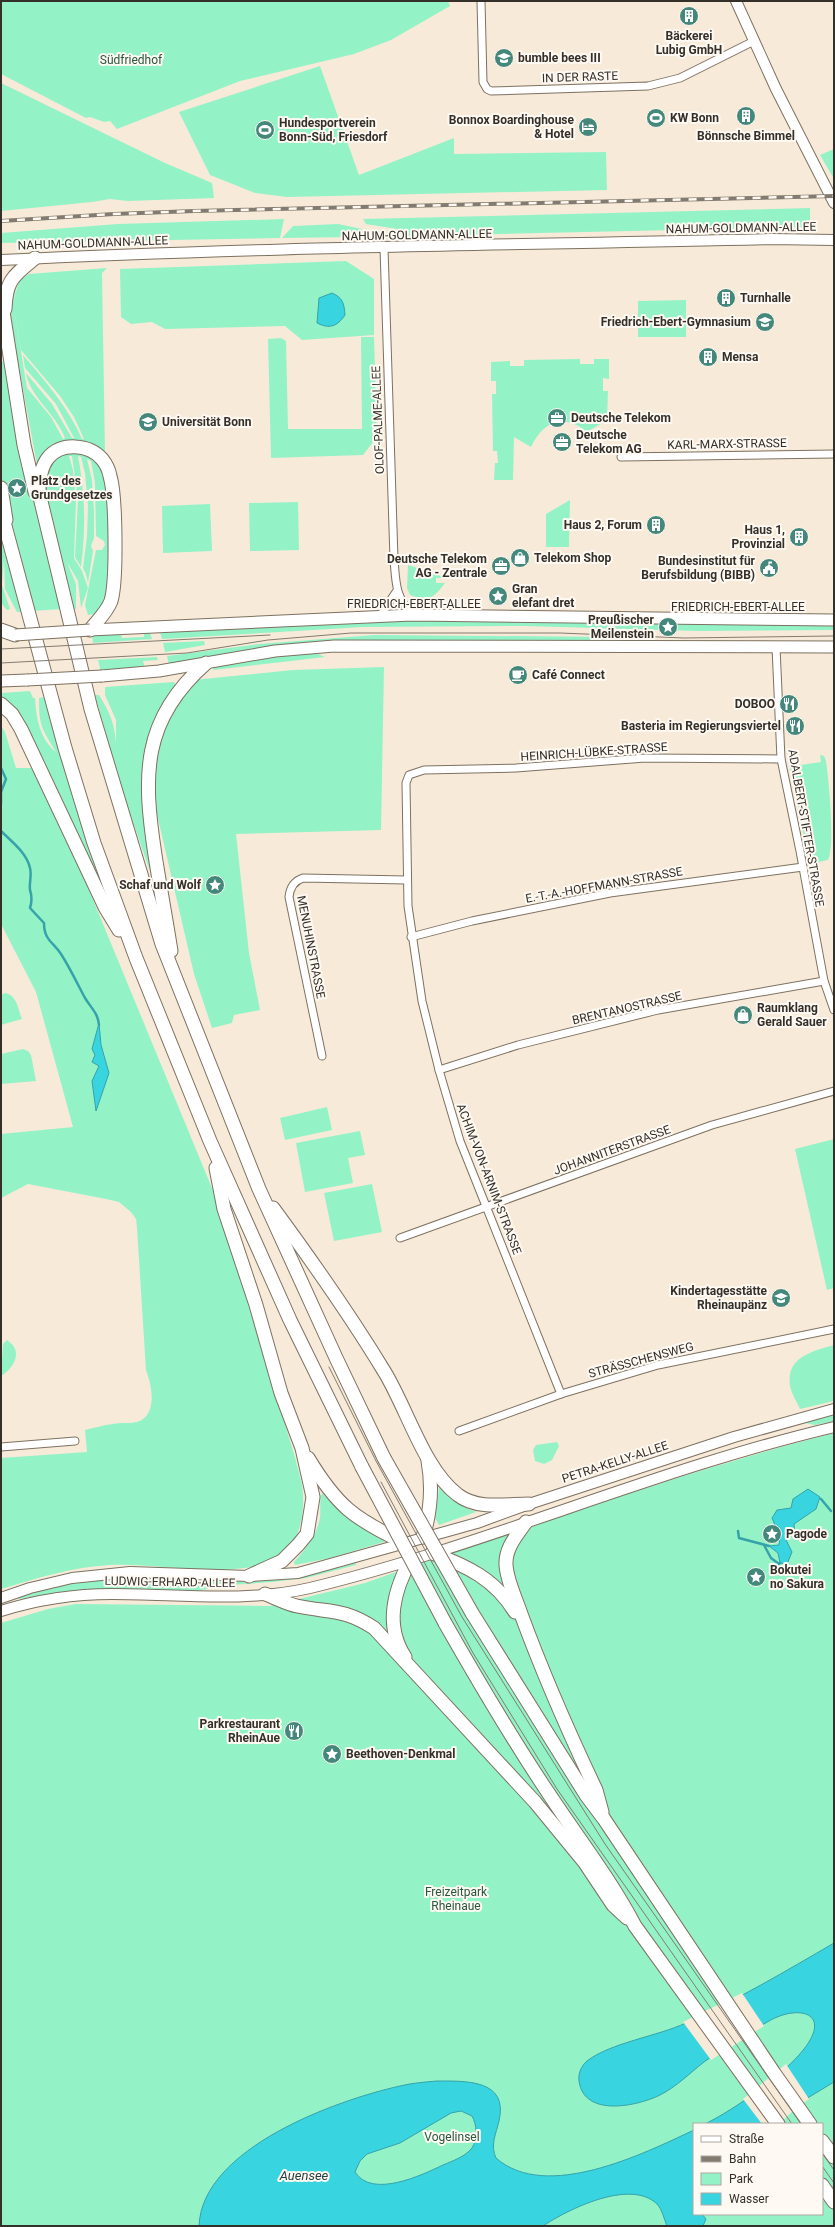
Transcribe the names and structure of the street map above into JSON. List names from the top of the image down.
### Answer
{
  "streets": {
    "main road": [
      "NAHUM-GOLDMANN-ALLEE",
      "FRIEDRICH-EBERT-ALLEE",
      "PETRA-KELLY-ALLEE",
      "LUDWIG-ERHARD-ALLEE"
    ],
    "street": [
      "IN DER RASTE",
      "OLOF-PALME-ALLEE",
      "KARL-MARX-STRASSE",
      "HEINRICH-LÜBKE-STRASSE",
      "ADALBERT-STIFTER-STRASSE",
      "E.-T.-A.-HOFFMANN-STRASSE",
      "MENUHINSTRASSE",
      "BRENTANOSTRASSE",
      "JOHANNITERSTRASSE",
      "ACHIM-VON-ARNIM-STRASSE",
      "STRÄSSCHENSWEG"
    ]
  },
  "crossings": [
    ["NAHUM-GOLDMANN-ALLEE", "OLOF-PALME-ALLEE"],
    ["OLOF-PALME-ALLEE", "FRIEDRICH-EBERT-ALLEE"],
    ["HEINRICH-LÜBKE-STRASSE", "ADALBERT-STIFTER-STRASSE"],
    ["HEINRICH-LÜBKE-STRASSE", "ACHIM-VON-ARNIM-STRASSE"],
    ["ADALBERT-STIFTER-STRASSE", "E.-T.-A.-HOFFMANN-STRASSE"],
    ["ADALBERT-STIFTER-STRASSE", "BRENTANOSTRASSE"],
    ["E.-T.-A.-HOFFMANN-STRASSE", "ACHIM-VON-ARNIM-STRASSE"],
    ["MENUHINSTRASSE", "ACHIM-VON-ARNIM-STRASSE"],
    ["BRENTANOSTRASSE", "ACHIM-VON-ARNIM-STRASSE"],
    ["JOHANNITERSTRASSE", "ACHIM-VON-ARNIM-STRASSE"],
    ["ACHIM-VON-ARNIM-STRASSE", "STRÄSSCHENSWEG"],
    ["PETRA-KELLY-ALLEE", "LUDWIG-ERHARD-ALLEE"]
  ],
  "water": ["Auensee"],
  "parks": ["Südfriedhof", "Freizeitpark Rheinaue", "Vogelinsel"],
  "places": {
    "building": [
      "Bäckerei Lubig GmbH",
      "Bönnsche Bimmel",
      "Turnhalle",
      "Mensa",
      "Haus 2, Forum",
      "Haus 1, Provinzial"
    ],
    "school or university": [
      "bumble bees III",
      "Friedrich-Ebert-Gymnasium",
      "Universität Bonn",
      "Kindertagesstätte Rheinaupänz"
    ],
    "sports": ["KW Bonn", "Hundesportverein Bonn-Süd, Friesdorf"],
    "hotel": ["Bonnox Boardinghouse & Hotel"],
    "office": ["Deutsche Telekom", "Deutsche Telekom AG", "Deutsche Telekom AG - Zentrale"],
    "place": [
      "Platz des Grundgesetzes",
      "Gran elefant dret",
      "Preußischer Meilenstein",
      "Schaf und Wolf",
      "Pagode",
      "Bokutei no Sakura",
      "Beethoven-Denkmal"
    ],
    "shop": ["Telekom Shop", "Raumklang Gerald Sauer"],
    "public building": ["Bundesinstitut für Berufsbildung (BIBB)"],
    "cafe": ["Café Connect"],
    "restaurant": ["DOBOO", "Basteria im Regierungsviertel", "Parkrestaurant RheinAue"]
  },
  "legend": [
    "Straße",
    "Bahn",
    "Park",
    "Wasser"
  ]
}
